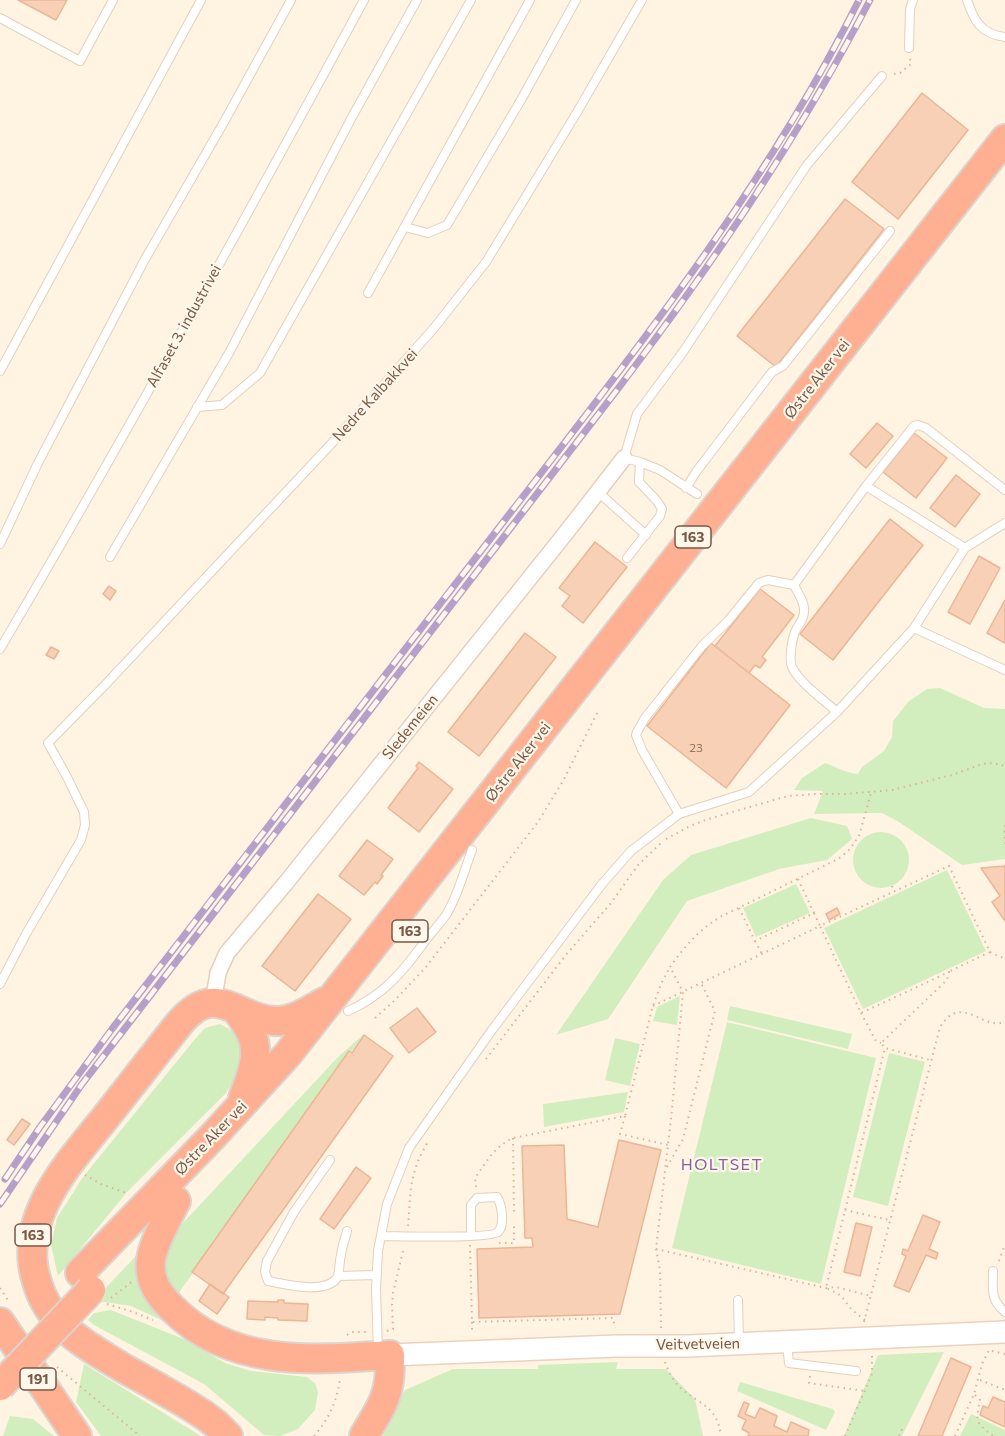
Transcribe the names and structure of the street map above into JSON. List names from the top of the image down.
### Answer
{
  "streets": {
    "highway": ["Østre Aker vei", "163", "191"],
    "street": ["Sledemeien", "Veitvetveien"],
    "lane": ["Alfaset 3. industrivei", "Nedre Kalbakkvei"]
  },
  "crossings": [
    ["Østre Aker vei", "163"],
    ["163", "Sledemeien"],
    ["163", "Veitvetveien"]
  ],
  "districts": ["HOLTSET"],
  "house_numbers": ["23"]
}
